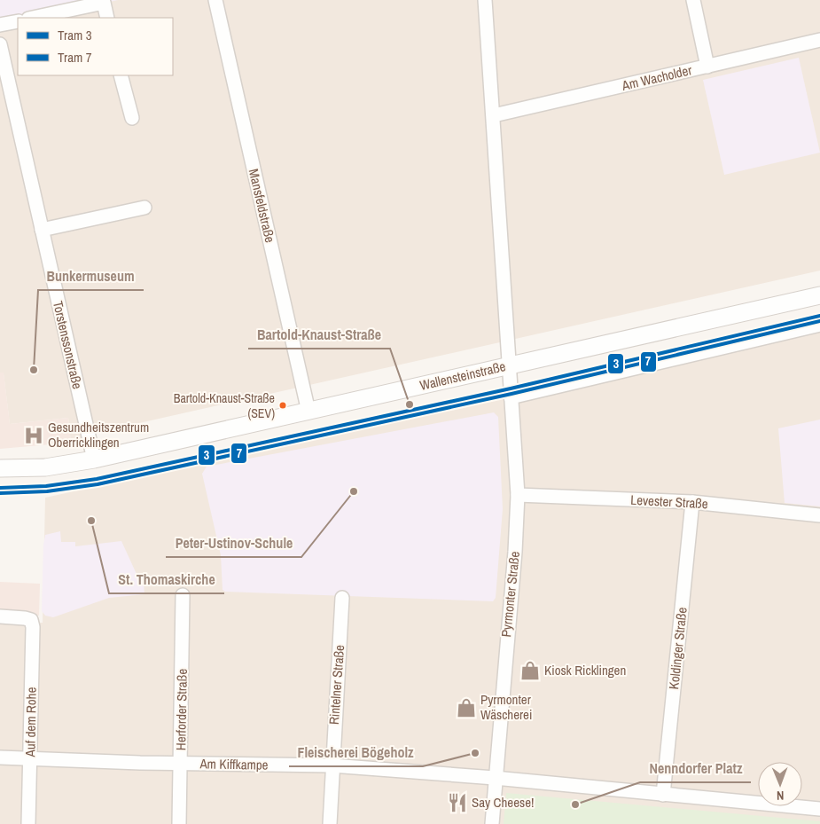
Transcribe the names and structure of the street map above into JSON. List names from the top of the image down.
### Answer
{
  "streets": {
    "street": [
      "Am Wacholder",
      "Mansfeldstraße",
      "Torstenssonstraße",
      "Wallensteinstraße",
      "Levester Straße",
      "Pyrmonter Straße",
      "Koldinger Straße",
      "Rintelner Straße",
      "Herforder Straße",
      "Auf dem Rohe",
      "Am Kiffkampe"
    ]
  },
  "crossings": [
    ["Am Wacholder", "Pyrmonter Straße"],
    ["Mansfeldstraße", "Wallensteinstraße"],
    ["Torstenssonstraße", "Wallensteinstraße"],
    ["Wallensteinstraße", "Pyrmonter Straße"],
    ["Levester Straße", "Pyrmonter Straße"],
    ["Levester Straße", "Koldinger Straße"],
    ["Pyrmonter Straße", "Am Kiffkampe"],
    ["Koldinger Straße", "Am Kiffkampe"],
    ["Rintelner Straße", "Am Kiffkampe"],
    ["Herforder Straße", "Am Kiffkampe"],
    ["Auf dem Rohe", "Am Kiffkampe"]
  ],
  "places": {
    "other": [
      "Bunkermuseum",
      "Bartold-Knaust-Straße",
      "Bartold-Knaust-Straße (SEV)",
      "Peter-Ustinov-Schule",
      "St. Thomaskirche",
      "Fleischerei Bögeholz",
      "Nenndorfer Platz"
    ],
    "hospital": ["Gesundheitszentrum Oberricklingen"],
    "shop": ["Kiosk Ricklingen", "Pyrmonter Wäscherei"],
    "restaurant": ["Say Cheese!"]
  },
  "lines": ["tram line 3", "tram line 7"],
  "legend": ["Tram 3", "Tram 7"],
  "north": "bottom"
}
